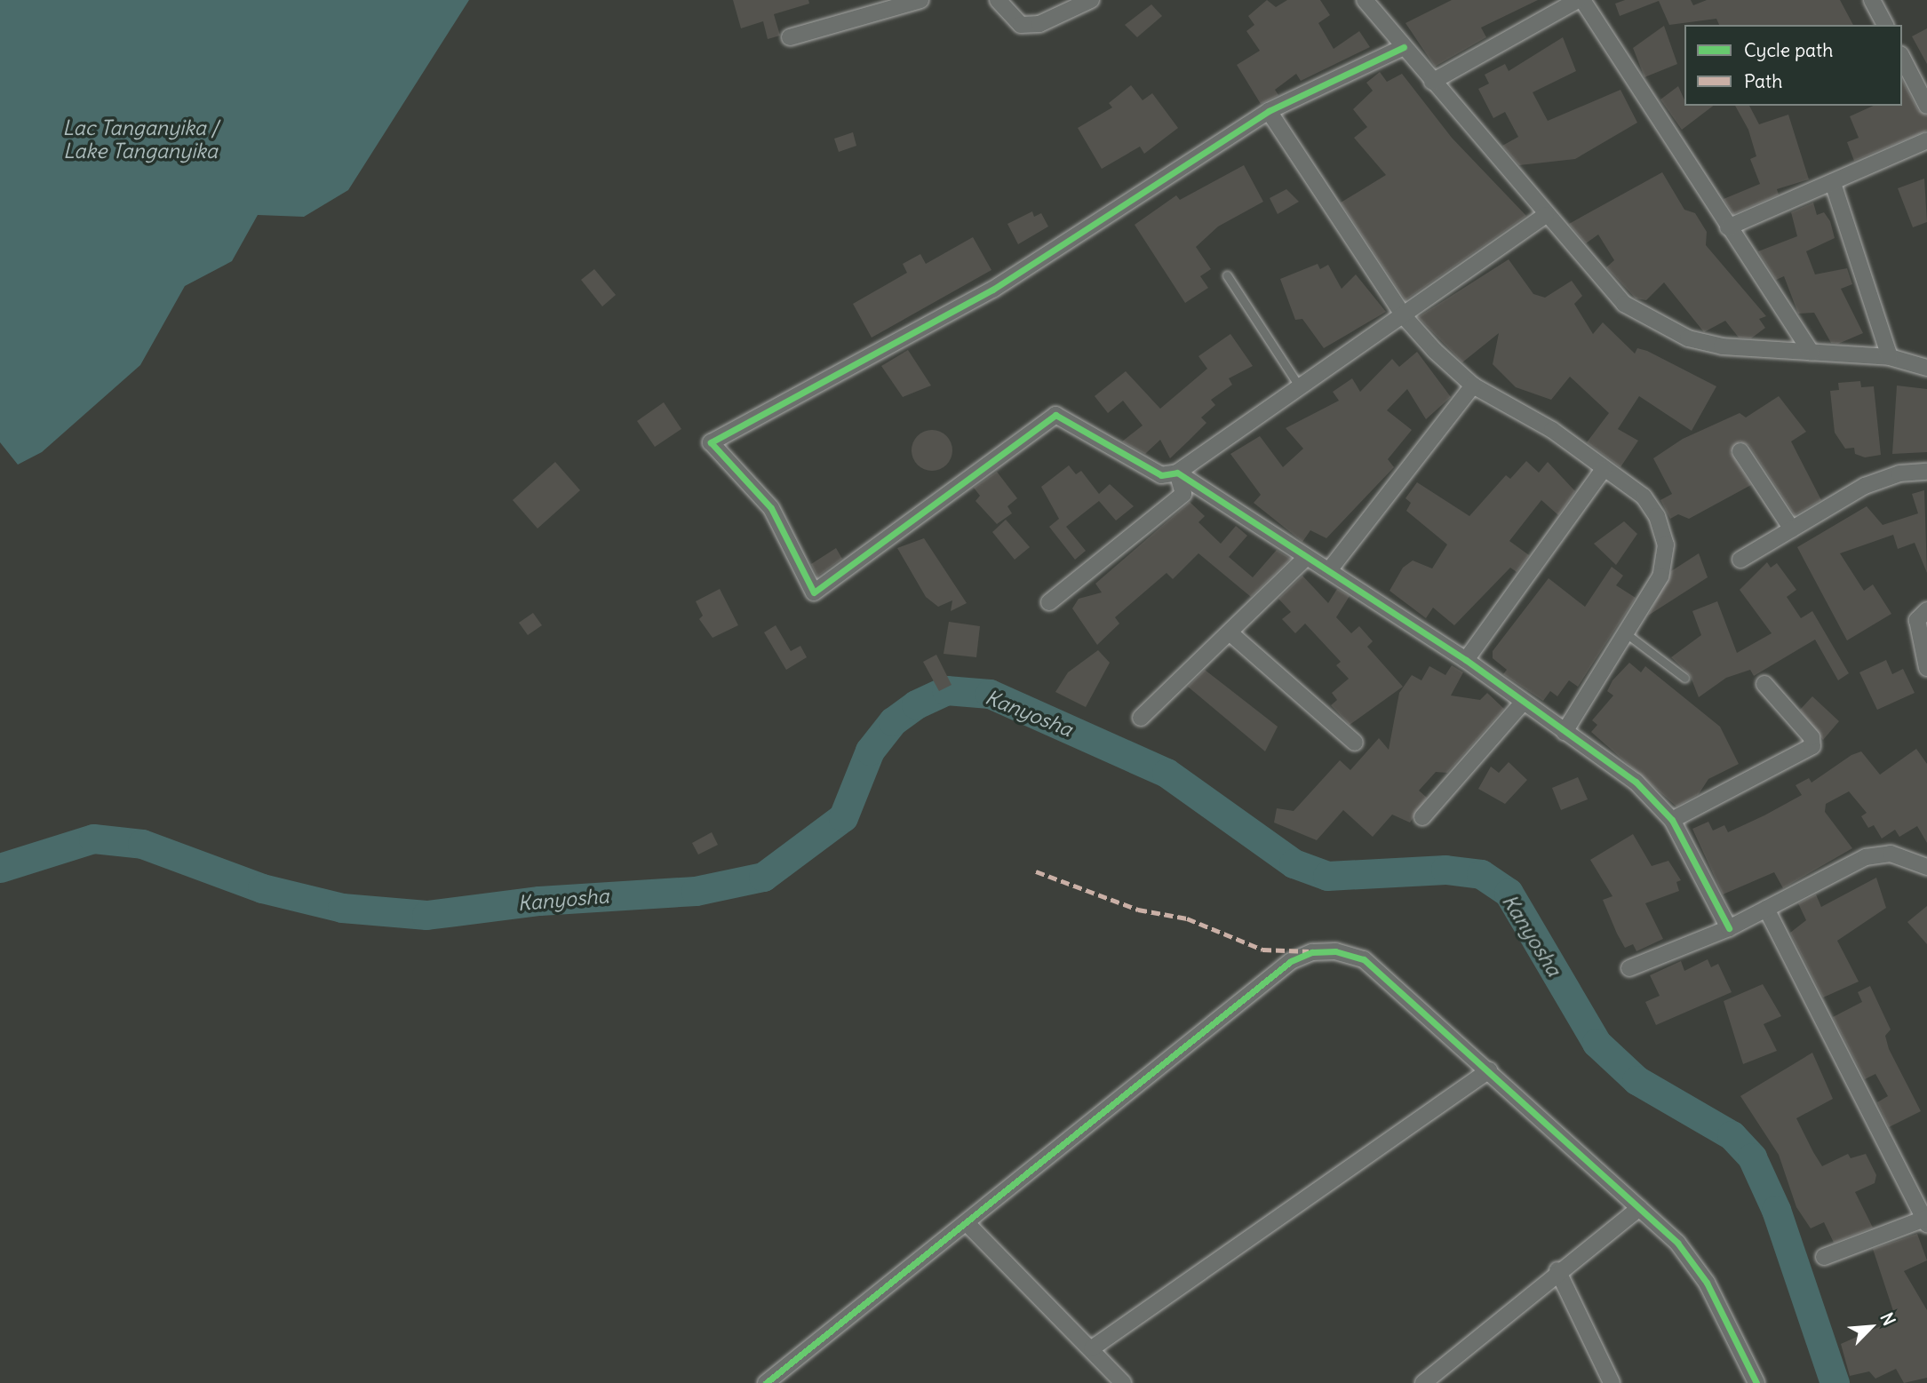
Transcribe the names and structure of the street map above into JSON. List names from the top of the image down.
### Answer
{
  "water": ["Lac Tanganyika / Lake Tanganyika", "Kanyosha"],
  "legend": ["Cycle path", "Path"],
  "north": "top right"
}
